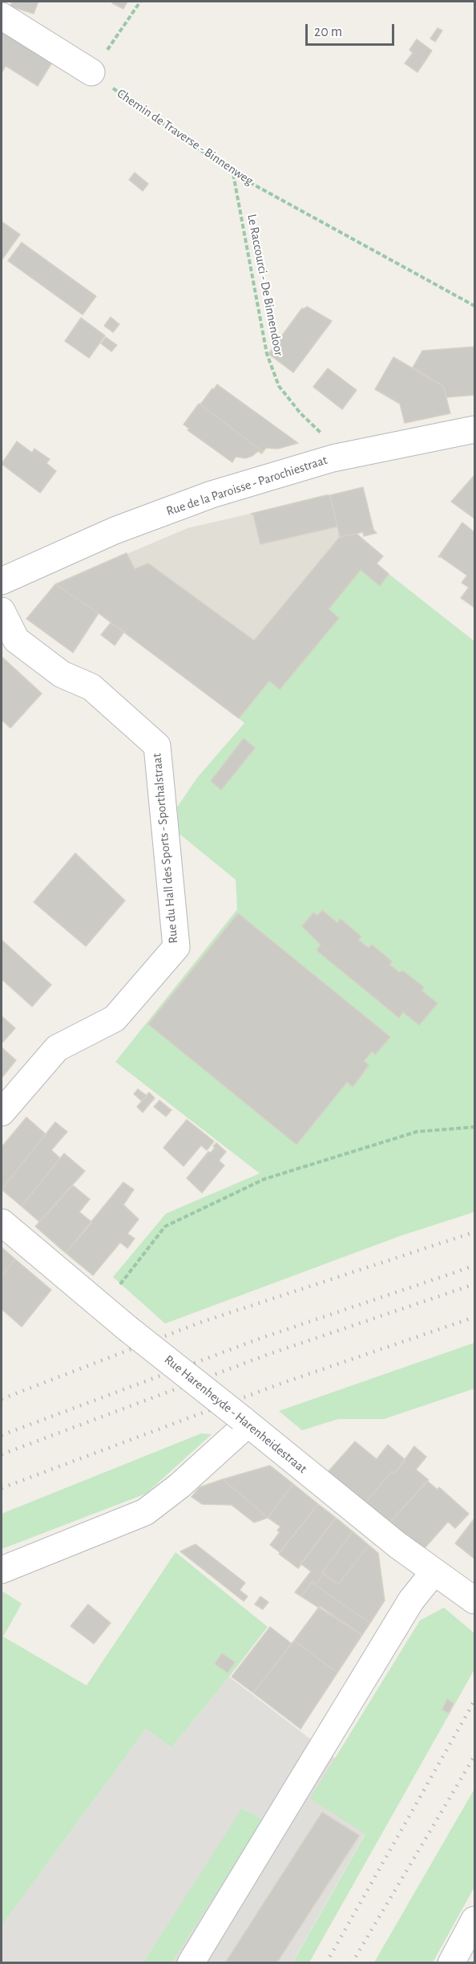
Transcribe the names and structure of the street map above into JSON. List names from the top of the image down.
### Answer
{
  "streets": {
    "street": ["Rue de la Paroisse - Parochiestraat", "Rue du Hall des Sports - Sporthalstraat", "Rue Harenheyde - Harenheidestraat"],
    "path": ["Chemin de Traverse - Binnenweg", "Le Raccourci - De Binnendoor"]
  },
  "crossings": [
    ["Chemin de Traverse - Binnenweg", "Le Raccourci - De Binnendoor"]
  ],
  "scale_bar": "20 m"
}
